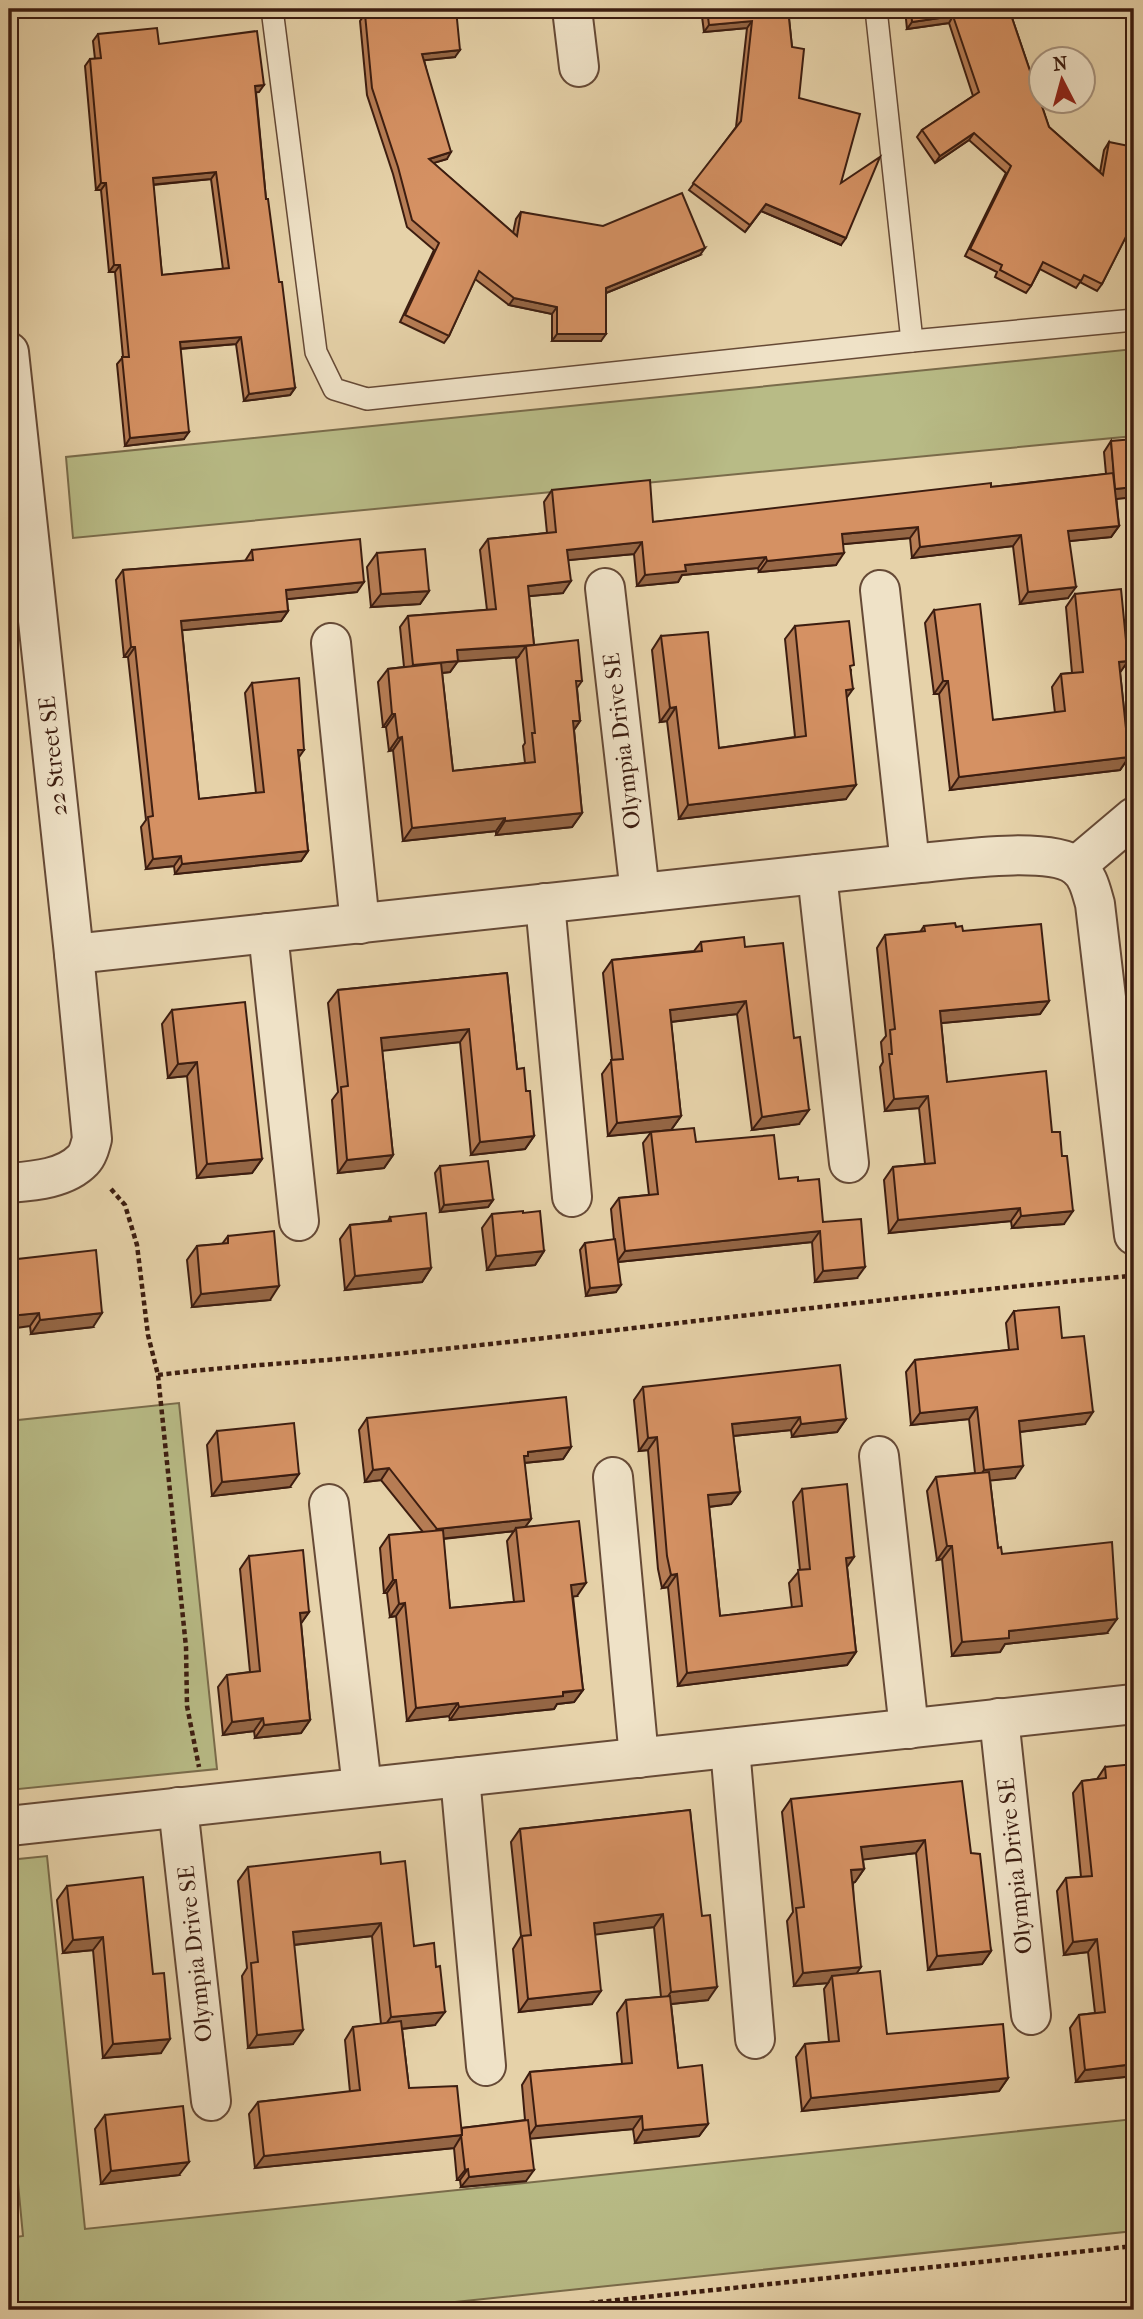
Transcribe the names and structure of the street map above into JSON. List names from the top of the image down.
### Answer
{
  "streets": {
    "street": ["Olympia Drive SE", "22 Street SE"]
  },
  "north": "top"
}
